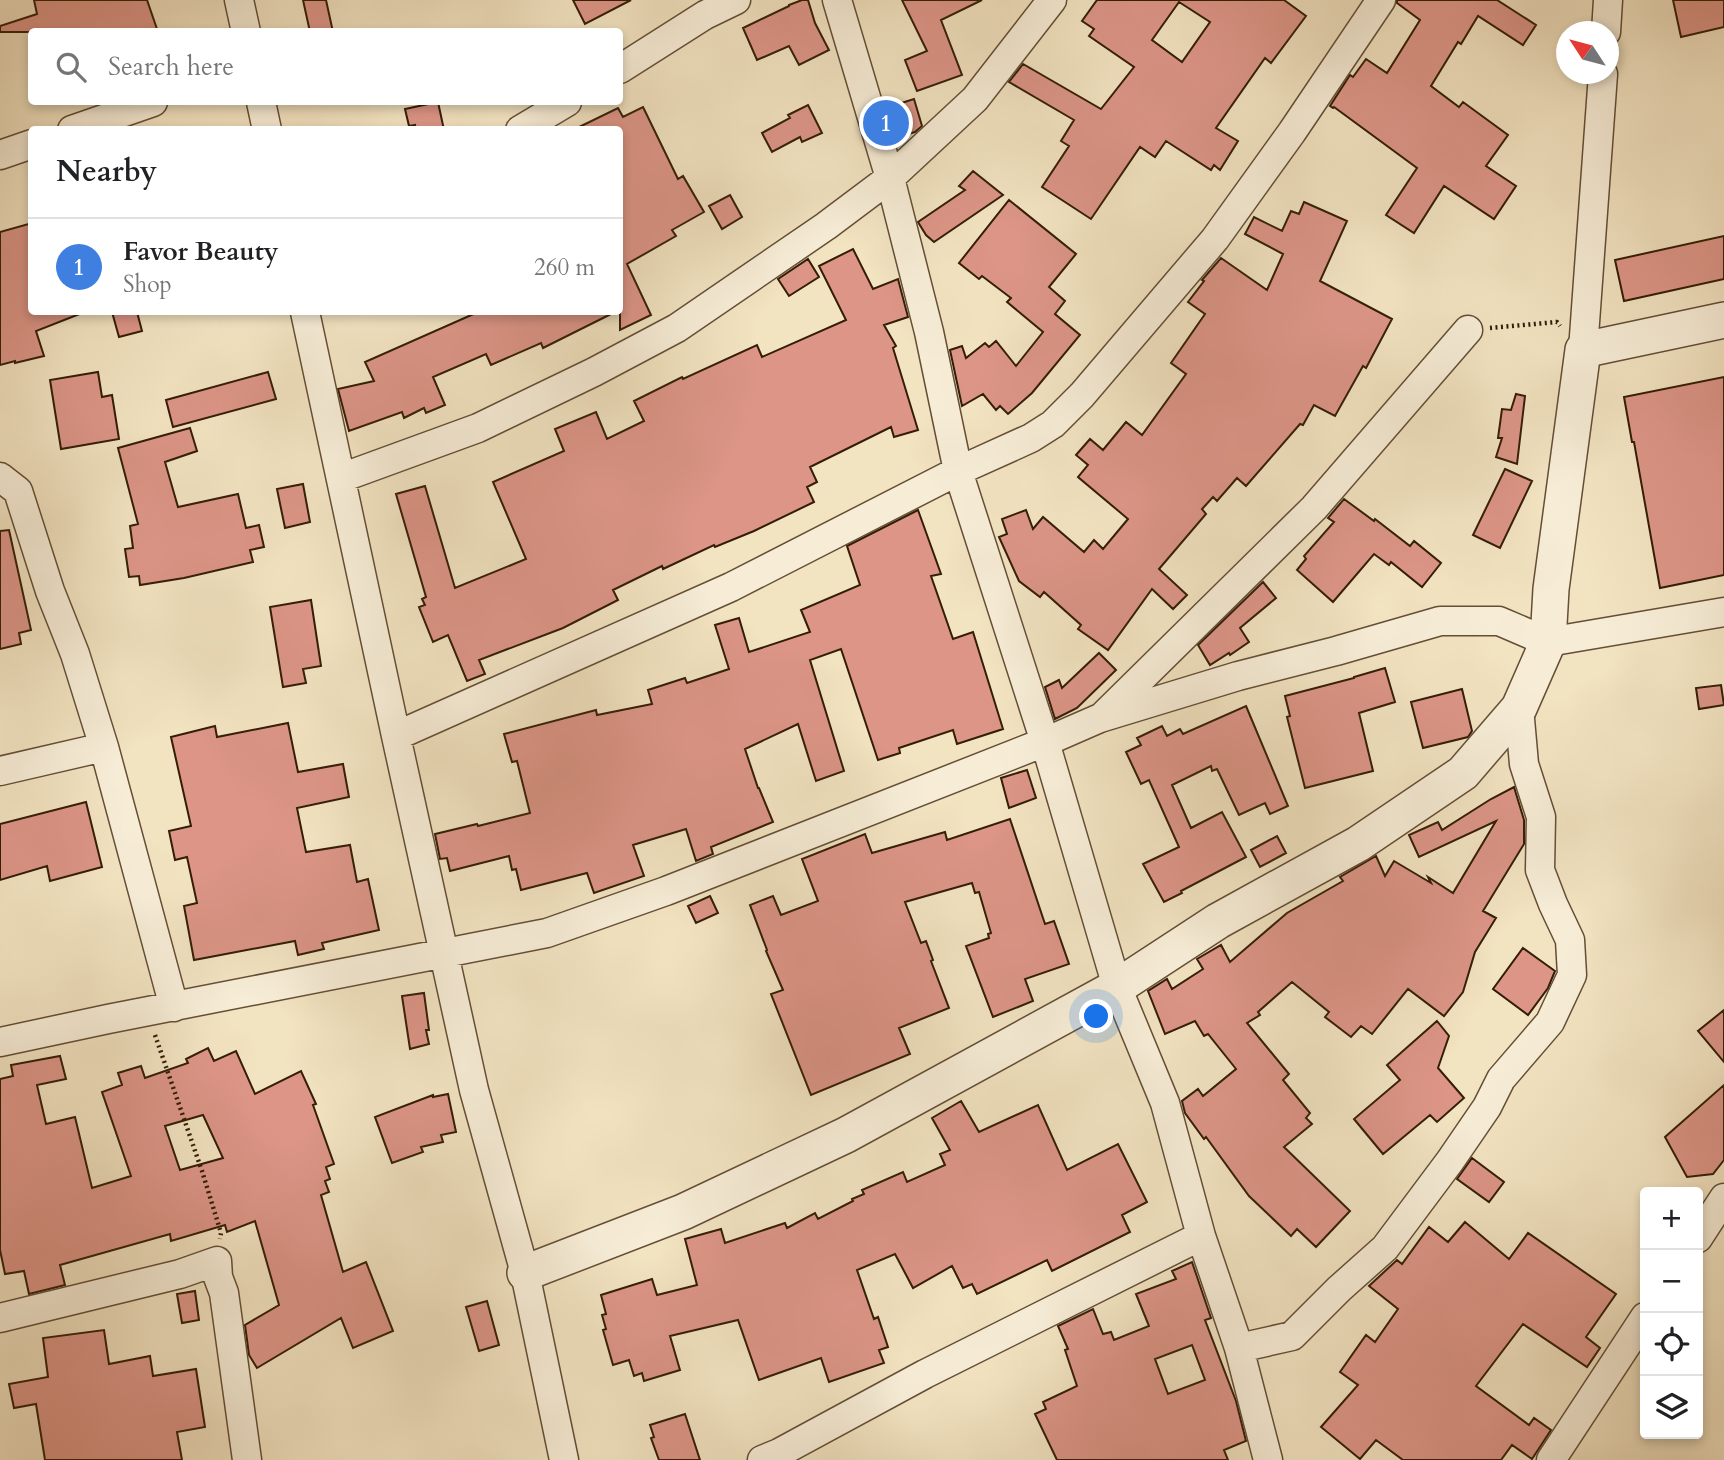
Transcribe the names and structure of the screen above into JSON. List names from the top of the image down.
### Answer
{
  "north": "top left",
  "page": {
    "search": "Search here",
    "pins": "1",
    "heading": "Nearby",
    "list": [
      {
        "mark": "1",
        "name": "Favor Beauty",
        "note": "Shop",
        "value": "260 m"
      }
    ],
    "map_buttons": ["+", "−"]
  }
}
